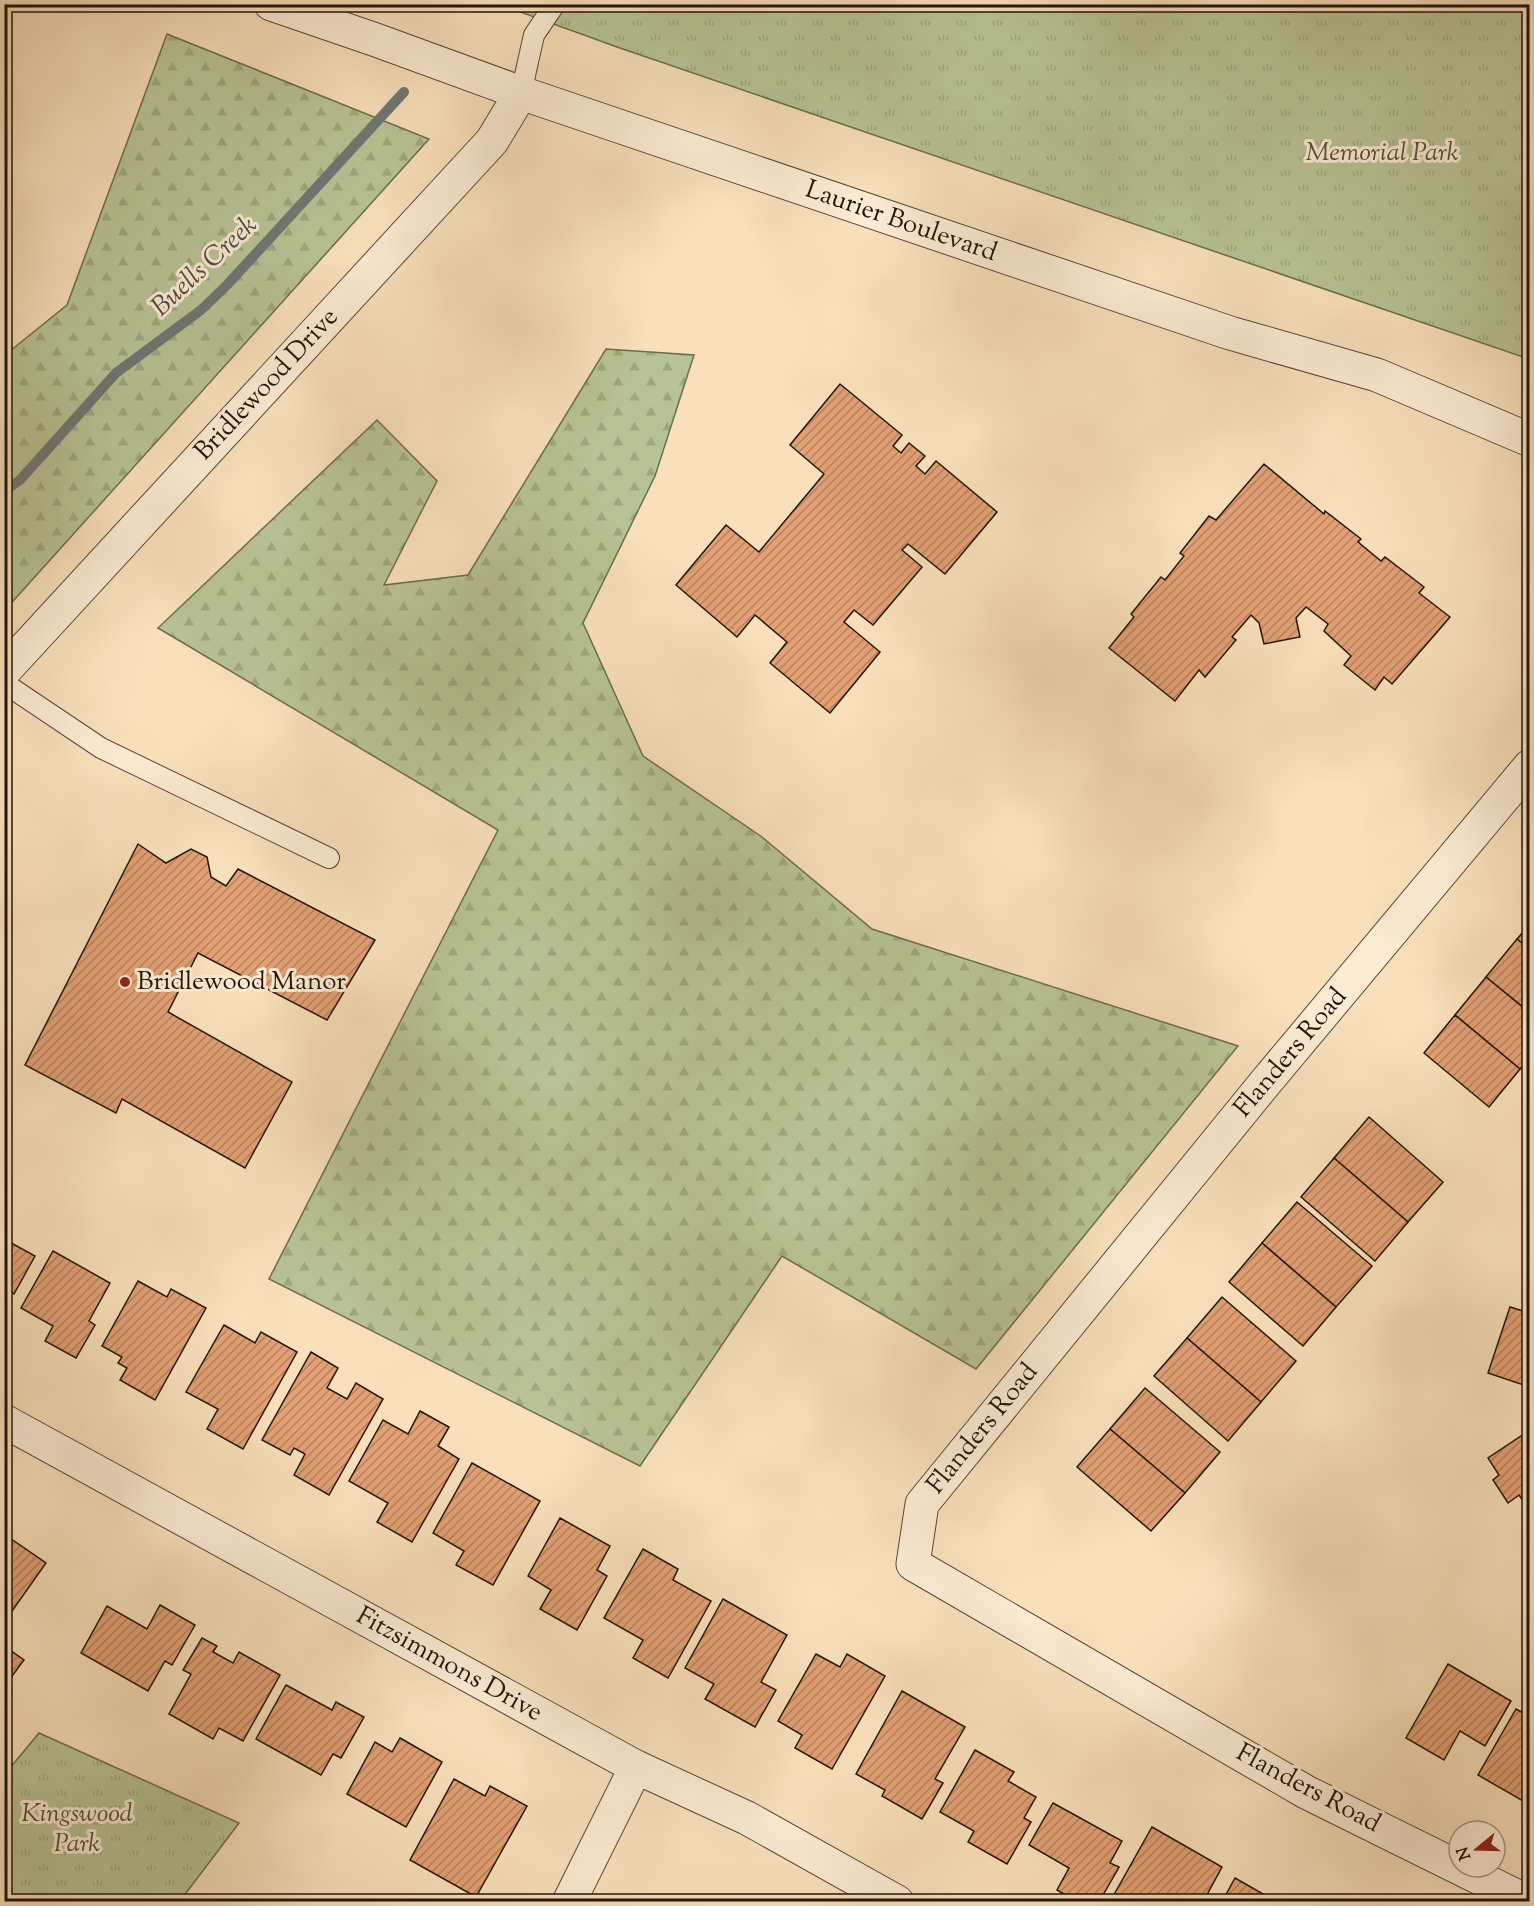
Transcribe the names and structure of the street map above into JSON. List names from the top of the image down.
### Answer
{
  "streets": {
    "street": [
      "Laurier Boulevard",
      "Bridlewood Drive",
      "Flanders Road",
      "Fitzsimmons Drive"
    ]
  },
  "crossings": [
    ["Laurier Boulevard", "Bridlewood Drive"]
  ],
  "water": ["Buells Creek"],
  "parks": ["Memorial Park", "Kingswood Park"],
  "places": ["Bridlewood Manor"],
  "north": "left"
}
